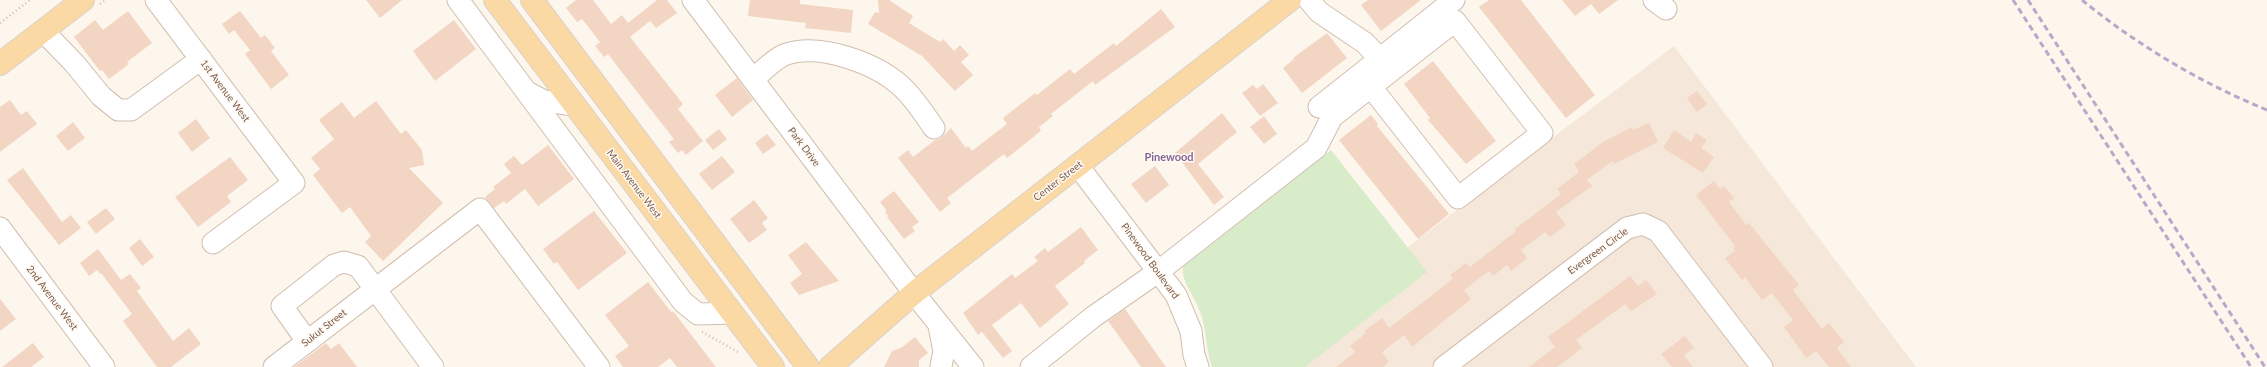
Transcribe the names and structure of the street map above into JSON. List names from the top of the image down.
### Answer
{
  "streets": {
    "main road": ["Center Street", "Main Avenue West"],
    "street": [
      "1st Avenue West",
      "Park Drive",
      "Evergreen Circle",
      "Pinewood Boulevard",
      "2nd Avenue West",
      "Sukut Street"
    ]
  },
  "crossings": [
    ["Park Drive", "Center Street"],
    ["Center Street", "Pinewood Boulevard"]
  ],
  "districts": ["Pinewood"]
}
